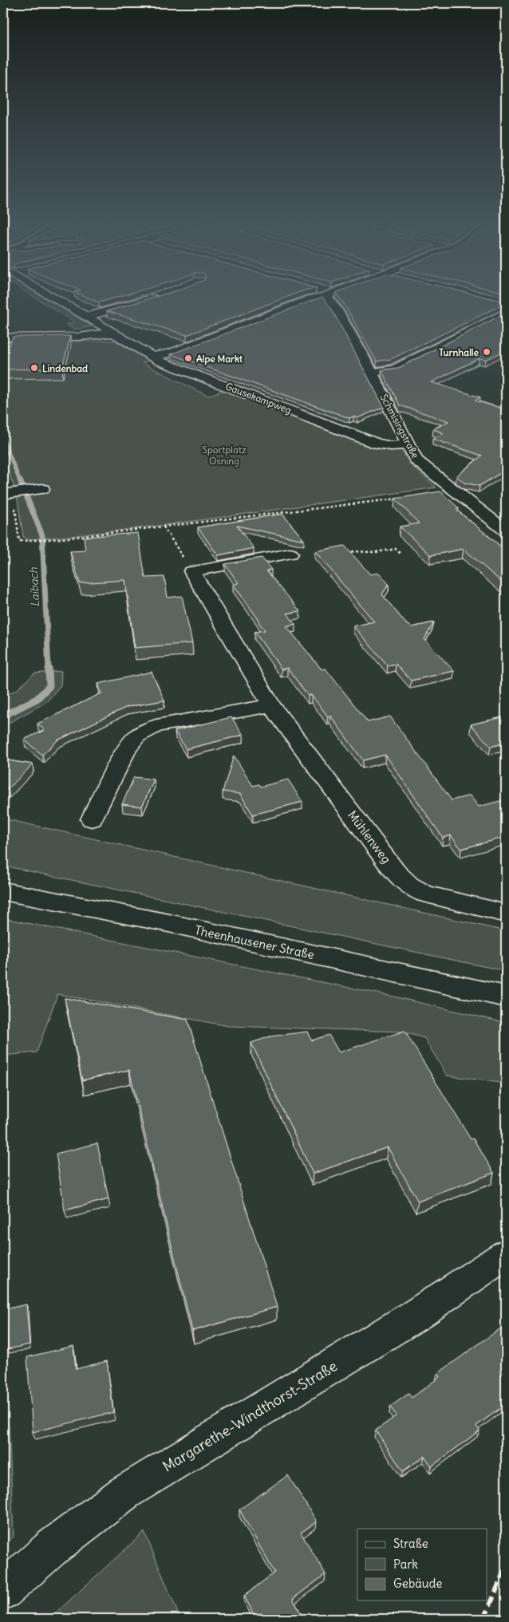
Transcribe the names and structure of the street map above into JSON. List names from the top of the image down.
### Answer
{
  "streets": {
    "street": [
      "Gausekampweg",
      "Schmisingstraße",
      "Mühlenweg",
      "Theenhausener Straße",
      "Margarethe-Windthorst-Straße"
    ]
  },
  "crossings": [
    ["Gausekampweg", "Schmisingstraße"]
  ],
  "water": ["Laibach"],
  "parks": ["Sportplatz Osning"],
  "places": ["Turnhalle", "Alpe Markt", "Lindenbad"],
  "legend": ["Straße", "Park", "Gebäude"]
}
